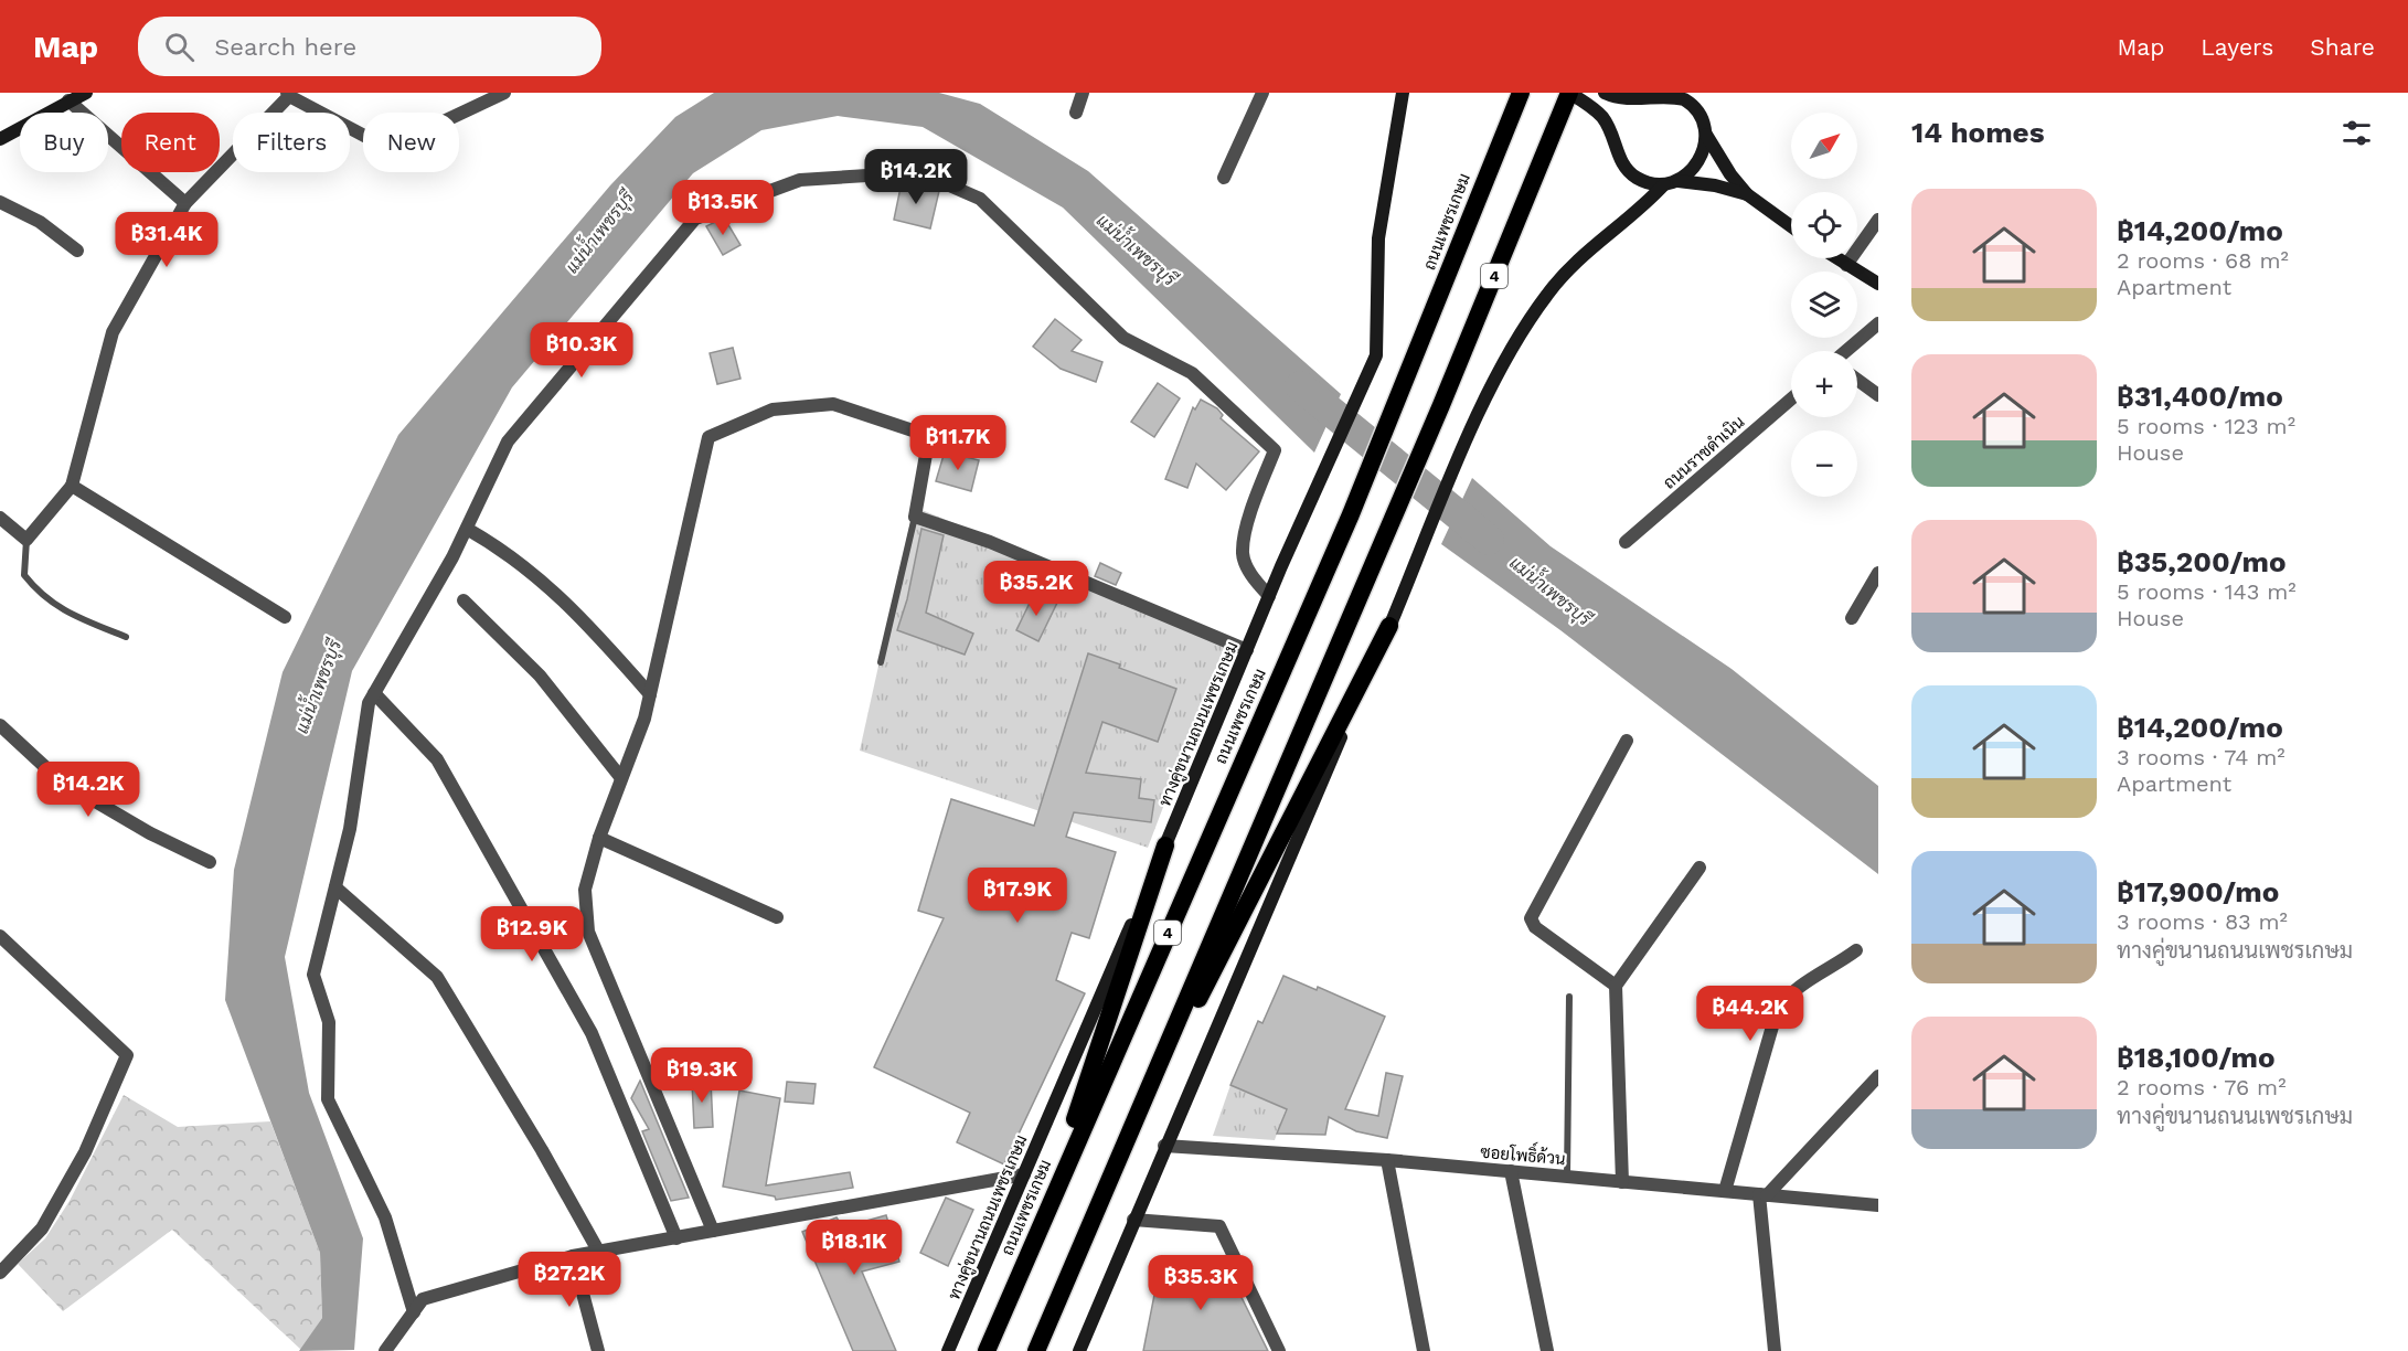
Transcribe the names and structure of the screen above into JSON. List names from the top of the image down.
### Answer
{
  "streets": {
    "highway": ["ถนนเพชรเกษม", "4"],
    "main road": ["ทางคู่ขนานถนนเพชรเกษม"],
    "street": ["ถนนราชดำเนิน", "ซอยโพธิ์ด้วน"]
  },
  "water": ["แม่น้ำเพชรบุรี"],
  "north": "top right",
  "page": {
    "header": "Map",
    "search": "Search here",
    "nav": ["Map", "Layers", "Share"],
    "heading": "14 homes",
    "map_buttons": ["+", "−"],
    "chip": [
      "Buy",
      "Rent",
      "Filters",
      "New"
    ],
    "price": [
      "฿14.2K",
      "฿13.5K",
      "฿31.4K",
      "฿10.3K",
      "฿11.7K",
      "฿35.2K",
      "฿14.2K",
      "฿17.9K",
      "฿12.9K",
      "฿44.2K",
      "฿19.3K",
      "฿18.1K",
      "฿27.2K",
      "฿35.3K"
    ],
    "list": [
      {
        "name": "฿14,200/mo",
        "note": "2 rooms · 68 m² · Apartment"
      },
      {
        "name": "฿31,400/mo",
        "note": "5 rooms · 123 m² · House"
      },
      {
        "name": "฿35,200/mo",
        "note": "5 rooms · 143 m² · House"
      },
      {
        "name": "฿14,200/mo",
        "note": "3 rooms · 74 m² · Apartment"
      },
      {
        "name": "฿17,900/mo",
        "note": "3 rooms · 83 m² · ทางคู่ขนานถนนเพชรเกษม"
      },
      {
        "name": "฿18,100/mo",
        "note": "2 rooms · 76 m² · ทางคู่ขนานถนนเพชรเกษม"
      }
    ]
  }
}
